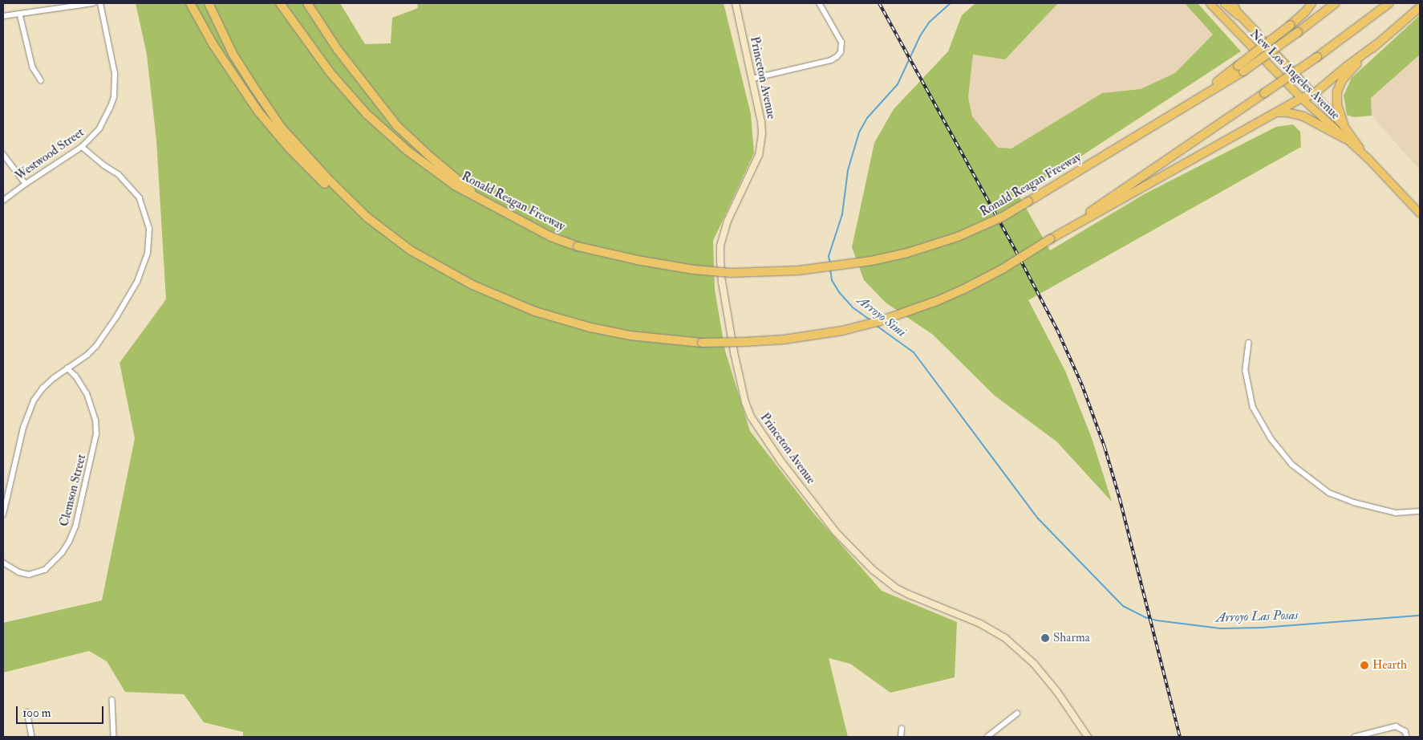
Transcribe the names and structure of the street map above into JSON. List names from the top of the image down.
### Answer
{
  "streets": {
    "highway": ["Ronald Reagan Freeway"],
    "main road": ["New Los Angeles Avenue"],
    "street": ["Princeton Avenue", "Westwood Street", "Clemson Street"]
  },
  "water": ["Arroyo Simi", "Arroyo Las Posas"],
  "places": ["Sharma", "Hearth"],
  "scale_bar": "100 m"
}
